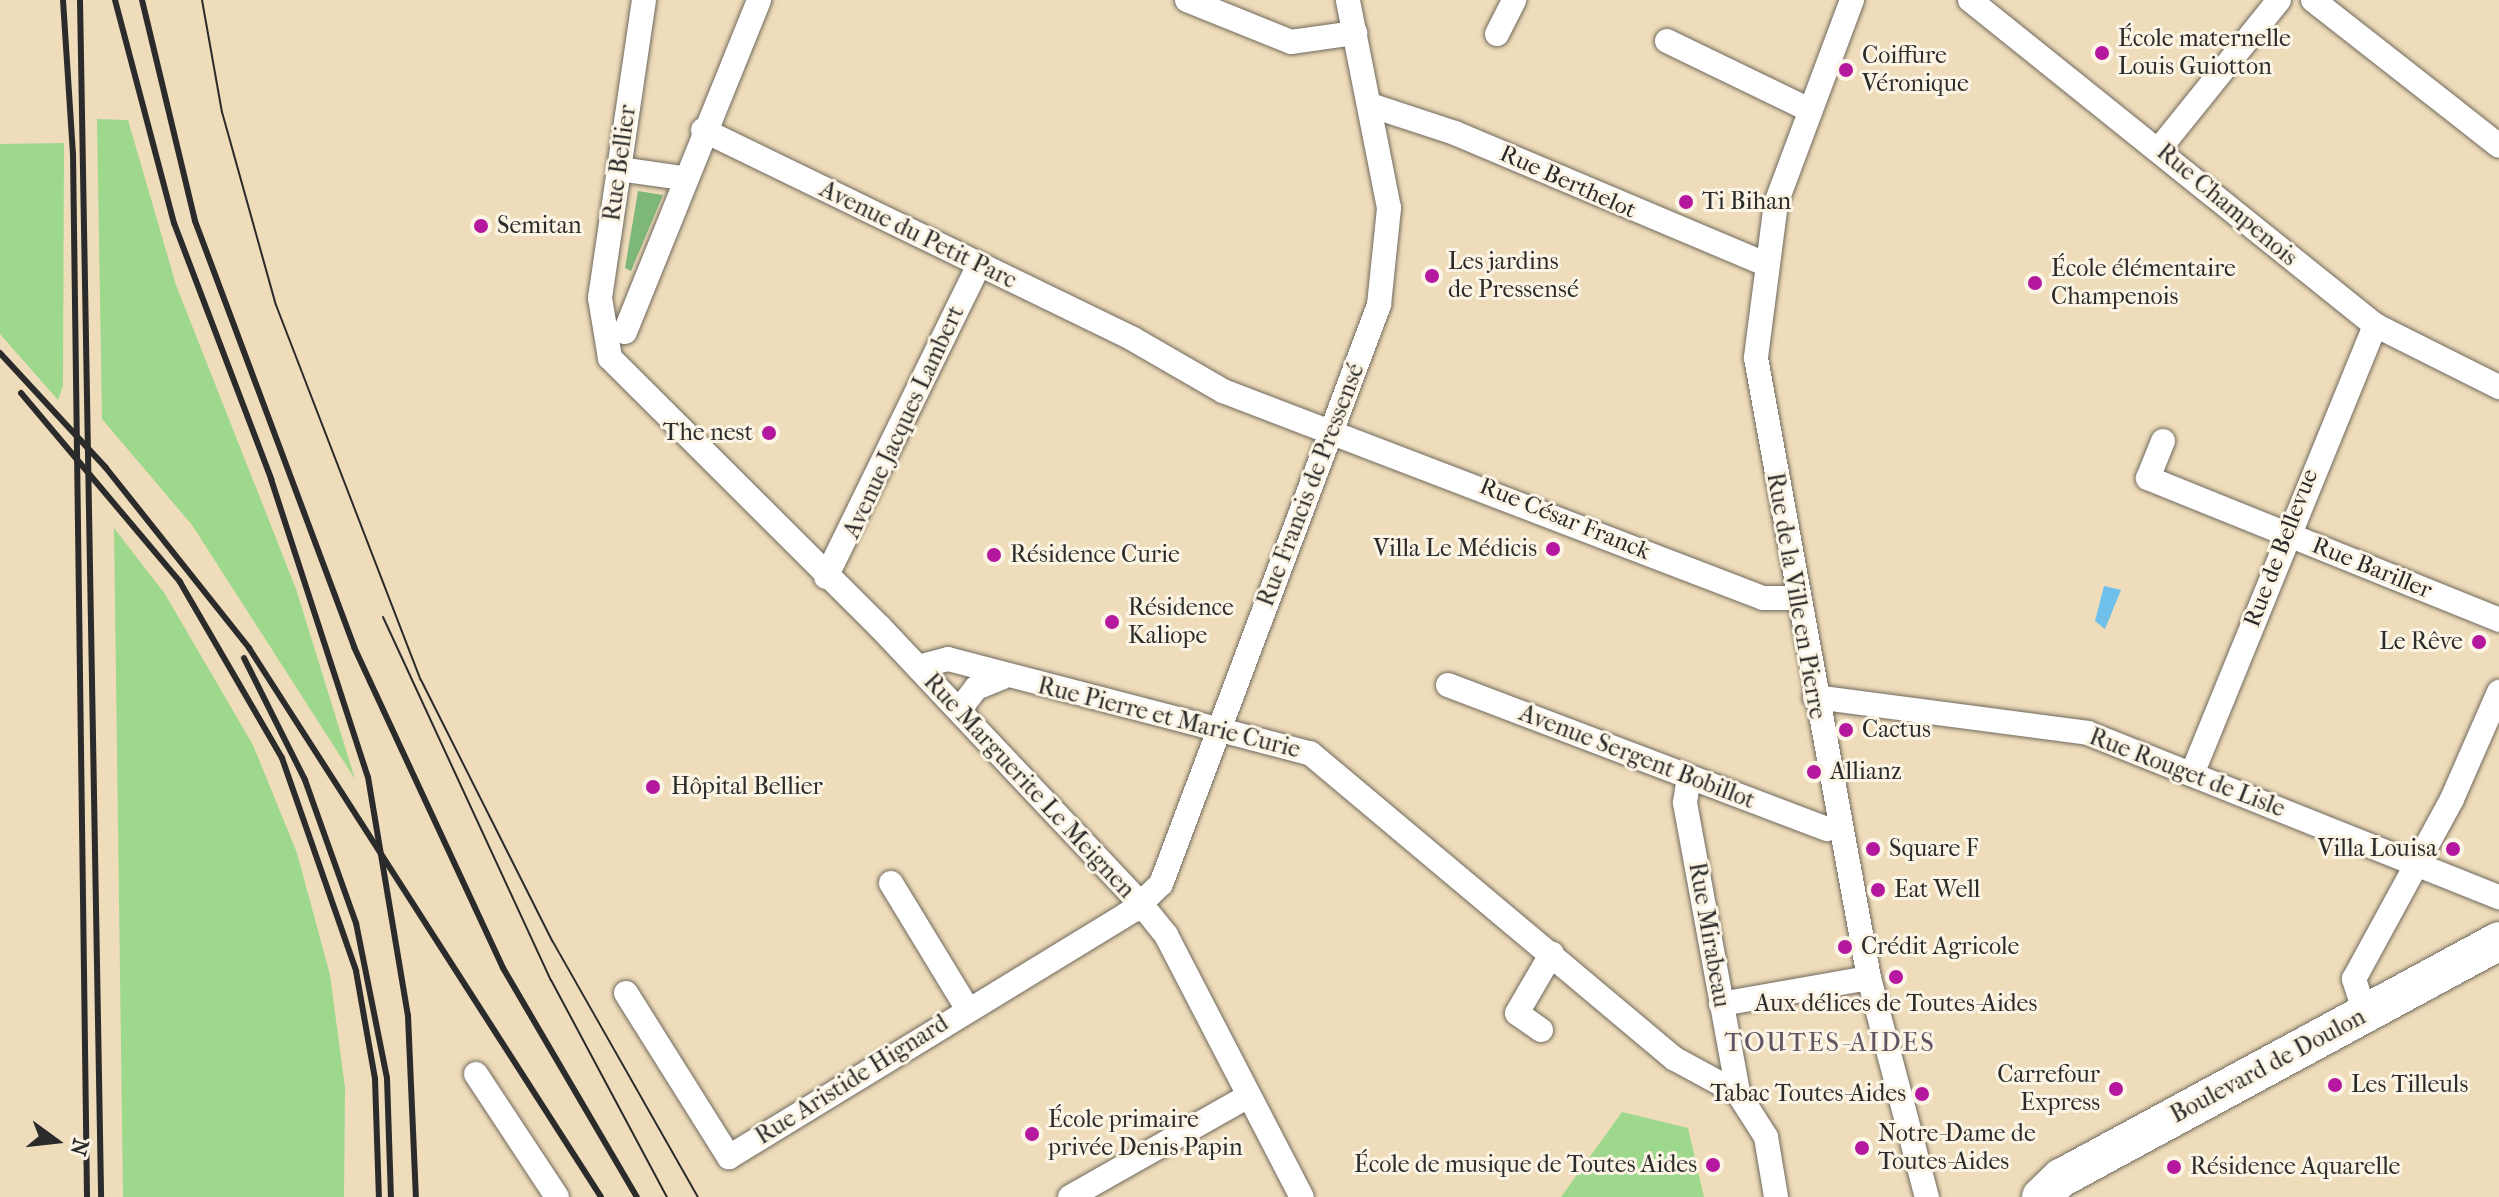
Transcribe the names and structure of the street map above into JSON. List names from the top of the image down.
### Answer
{
  "streets": {
    "main road": ["Boulevard de Doulon"],
    "street": [
      "Rue Bellier",
      "Rue Berthelot",
      "Rue Champenois",
      "Avenue du Petit Parc",
      "Avenue Jacques Lambert",
      "Rue Francis de Pressensé",
      "Rue César Franck",
      "Rue de Bellevue",
      "Rue Bariller",
      "Rue de la Ville en Pierre",
      "Rue Pierre et Marie Curie",
      "Avenue Sergent Bobillot",
      "Rue Rouget de Lisle",
      "Rue Marguerite Le Meignen",
      "Rue Mirabeau",
      "Rue Aristide Hignard"
    ]
  },
  "crossings": [
    ["Rue Berthelot", "Rue Francis de Pressensé"],
    ["Rue Berthelot", "Rue de la Ville en Pierre"],
    ["Rue Champenois", "Rue de Bellevue"],
    ["Avenue du Petit Parc", "Avenue Jacques Lambert"],
    ["Avenue du Petit Parc", "Rue Francis de Pressensé"],
    ["Avenue du Petit Parc", "Rue César Franck"],
    ["Rue Francis de Pressensé", "Rue César Franck"],
    ["Rue Francis de Pressensé", "Rue Pierre et Marie Curie"],
    ["Rue Francis de Pressensé", "Rue Marguerite Le Meignen"],
    ["Rue Francis de Pressensé", "Rue Aristide Hignard"],
    ["Rue César Franck", "Rue de la Ville en Pierre"],
    ["Rue de Bellevue", "Rue Bariller"],
    ["Rue de Bellevue", "Rue Rouget de Lisle"],
    ["Rue de la Ville en Pierre", "Rue Rouget de Lisle"],
    ["Rue Pierre et Marie Curie", "Rue Marguerite Le Meignen"],
    ["Rue Pierre et Marie Curie", "Rue Mirabeau"],
    ["Avenue Sergent Bobillot", "Rue Mirabeau"],
    ["Rue Marguerite Le Meignen", "Rue Aristide Hignard"]
  ],
  "districts": ["TOUTES-AIDES"],
  "places": [
    "École maternelle Louis Guiotton",
    "Coiffure Véronique",
    "Ti Bihan",
    "Semitan",
    "Les jardins de Pressensé",
    "École élémentaire Champenois",
    "The nest",
    "Villa Le Médicis",
    "Résidence Curie",
    "Résidence Kaliope",
    "Le Rêve",
    "Cactus",
    "Allianz",
    "Hôpital Bellier",
    "Square F",
    "Villa Louisa",
    "Eat Well",
    "Crédit Agricole",
    "Aux délices de Toutes-Aides",
    "Les Tilleuls",
    "Carrefour Express",
    "Tabac Toutes-Aides",
    "École primaire privée Denis Papin",
    "Notre-Dame de Toutes-Aides",
    "École de musique de Toutes Aides",
    "Résidence Aquarelle"
  ],
  "north": "right"
}
